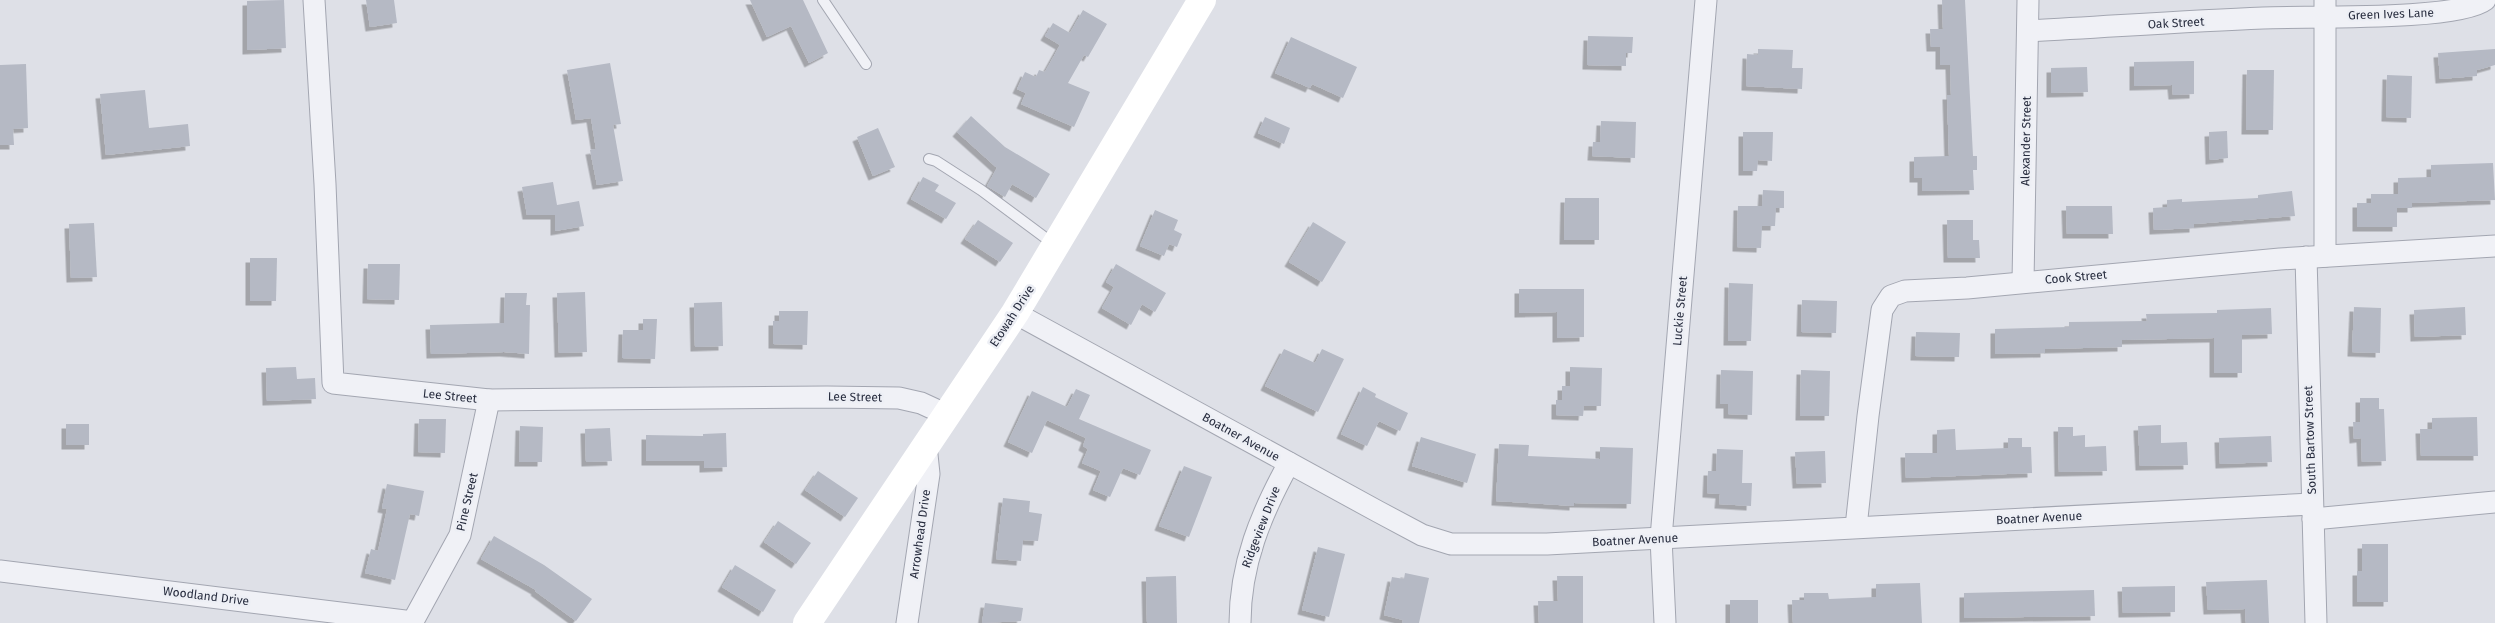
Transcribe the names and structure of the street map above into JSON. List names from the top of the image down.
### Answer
{
  "streets": {
    "street": [
      "Green Ives Lane",
      "Oak Street",
      "Alexander Street",
      "Cook Street",
      "Luckie Street",
      "Etowah Drive",
      "Lee Street",
      "Boatner Avenue",
      "South Bartow Street",
      "Pine Street",
      "Ridgeview Drive",
      "Arrowhead Drive",
      "Woodland Drive"
    ]
  },
  "crossings": [
    ["Green Ives Lane", "Oak Street"],
    ["Green Ives Lane", "South Bartow Street"],
    ["Oak Street", "Alexander Street"],
    ["Oak Street", "South Bartow Street"],
    ["Alexander Street", "Cook Street"],
    ["Cook Street", "Boatner Avenue"],
    ["Cook Street", "South Bartow Street"],
    ["Luckie Street", "Boatner Avenue"],
    ["Etowah Drive", "Lee Street"],
    ["Etowah Drive", "Boatner Avenue"],
    ["Etowah Drive", "Arrowhead Drive"],
    ["Lee Street", "Pine Street"],
    ["Boatner Avenue", "South Bartow Street"],
    ["Boatner Avenue", "Ridgeview Drive"],
    ["Pine Street", "Woodland Drive"]
  ]
}
